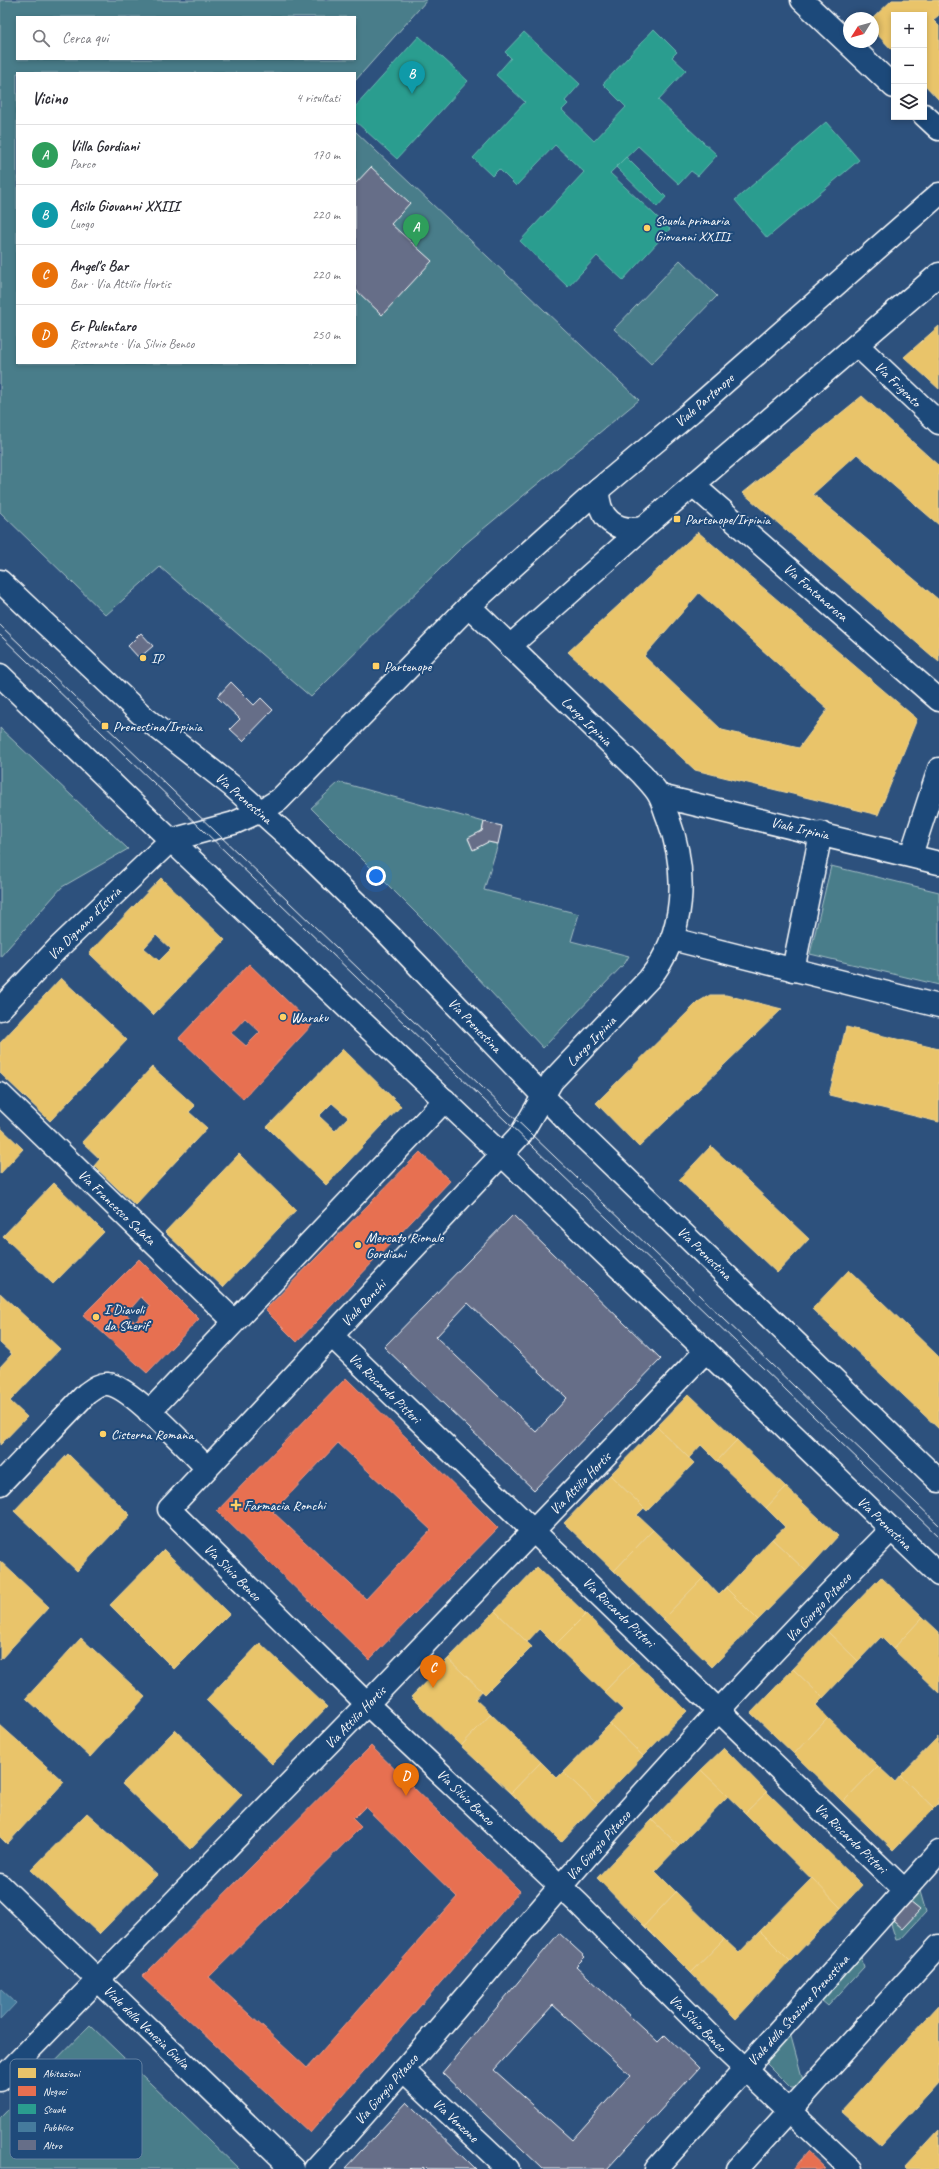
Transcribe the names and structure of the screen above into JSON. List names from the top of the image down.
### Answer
{
  "streets": {
    "street": [
      "Via Frigento",
      "Viale Partenope",
      "Via Fontanarosa",
      "Largo Irpinia",
      "Via Prenestina",
      "Viale Irpinia",
      "Via Dignano d'Istria",
      "Via Francesco Salata",
      "Viale Ronchi",
      "Via Riccardo Pitteri",
      "Via Attilio Hortis",
      "Via Silvio Benco",
      "Via Giorgio Pitacco",
      "Viale della Stazione Prenestina",
      "Viale della Venezia Giulia",
      "Via Venzone"
    ]
  },
  "crossings": [
    ["Viale Partenope", "Largo Irpinia"],
    ["Largo Irpinia", "Via Prenestina"],
    ["Largo Irpinia", "Viale Irpinia"],
    ["Largo Irpinia", "Viale Ronchi"],
    ["Via Prenestina", "Via Dignano d'Istria"],
    ["Via Prenestina", "Viale Ronchi"],
    ["Via Prenestina", "Via Attilio Hortis"],
    ["Via Prenestina", "Via Giorgio Pitacco"],
    ["Viale Ronchi", "Via Riccardo Pitteri"],
    ["Viale Ronchi", "Via Silvio Benco"],
    ["Via Riccardo Pitteri", "Via Attilio Hortis"],
    ["Via Riccardo Pitteri", "Via Giorgio Pitacco"],
    ["Via Riccardo Pitteri", "Viale della Stazione Prenestina"],
    ["Via Attilio Hortis", "Via Silvio Benco"],
    ["Via Attilio Hortis", "Viale della Venezia Giulia"],
    ["Via Silvio Benco", "Via Giorgio Pitacco"],
    ["Via Silvio Benco", "Viale della Stazione Prenestina"],
    ["Via Giorgio Pitacco", "Via Venzone"]
  ],
  "places": {
    "other": [
      "Scuola primaria Giovanni XXIII",
      "IP",
      "Waraku",
      "Mercato Rionale Gordiani",
      "I Diavoli da Sherif",
      "Cisterna Romana"
    ],
    "transit": ["Partenope/Irpinia", "Partenope", "Prenestina/Irpinia"],
    "health": ["Farmacia Ronchi"]
  },
  "legend": [
    "Abitazioni",
    "Negozi",
    "Scuole",
    "Pubblico",
    "Altro"
  ],
  "north": "bottom left",
  "page": {
    "map_buttons": ["+", "−"],
    "search": "Cerca qui",
    "pins": [
      "B",
      "A",
      "C",
      "D"
    ],
    "heading": ["Vicino", "4 risultati"],
    "list": [
      {
        "mark": "A",
        "name": "Villa Gordiani",
        "note": "Parco",
        "value": "170 m"
      },
      {
        "mark": "B",
        "name": "Asilo Giovanni XXIII",
        "note": "Luogo",
        "value": "220 m"
      },
      {
        "mark": "C",
        "name": "Angel's Bar",
        "note": "Bar · Via Attilio Hortis",
        "value": "220 m"
      },
      {
        "mark": "D",
        "name": "Er Pulentaro",
        "note": "Ristorante · Via Silvio Benco",
        "value": "250 m"
      }
    ]
  }
}
